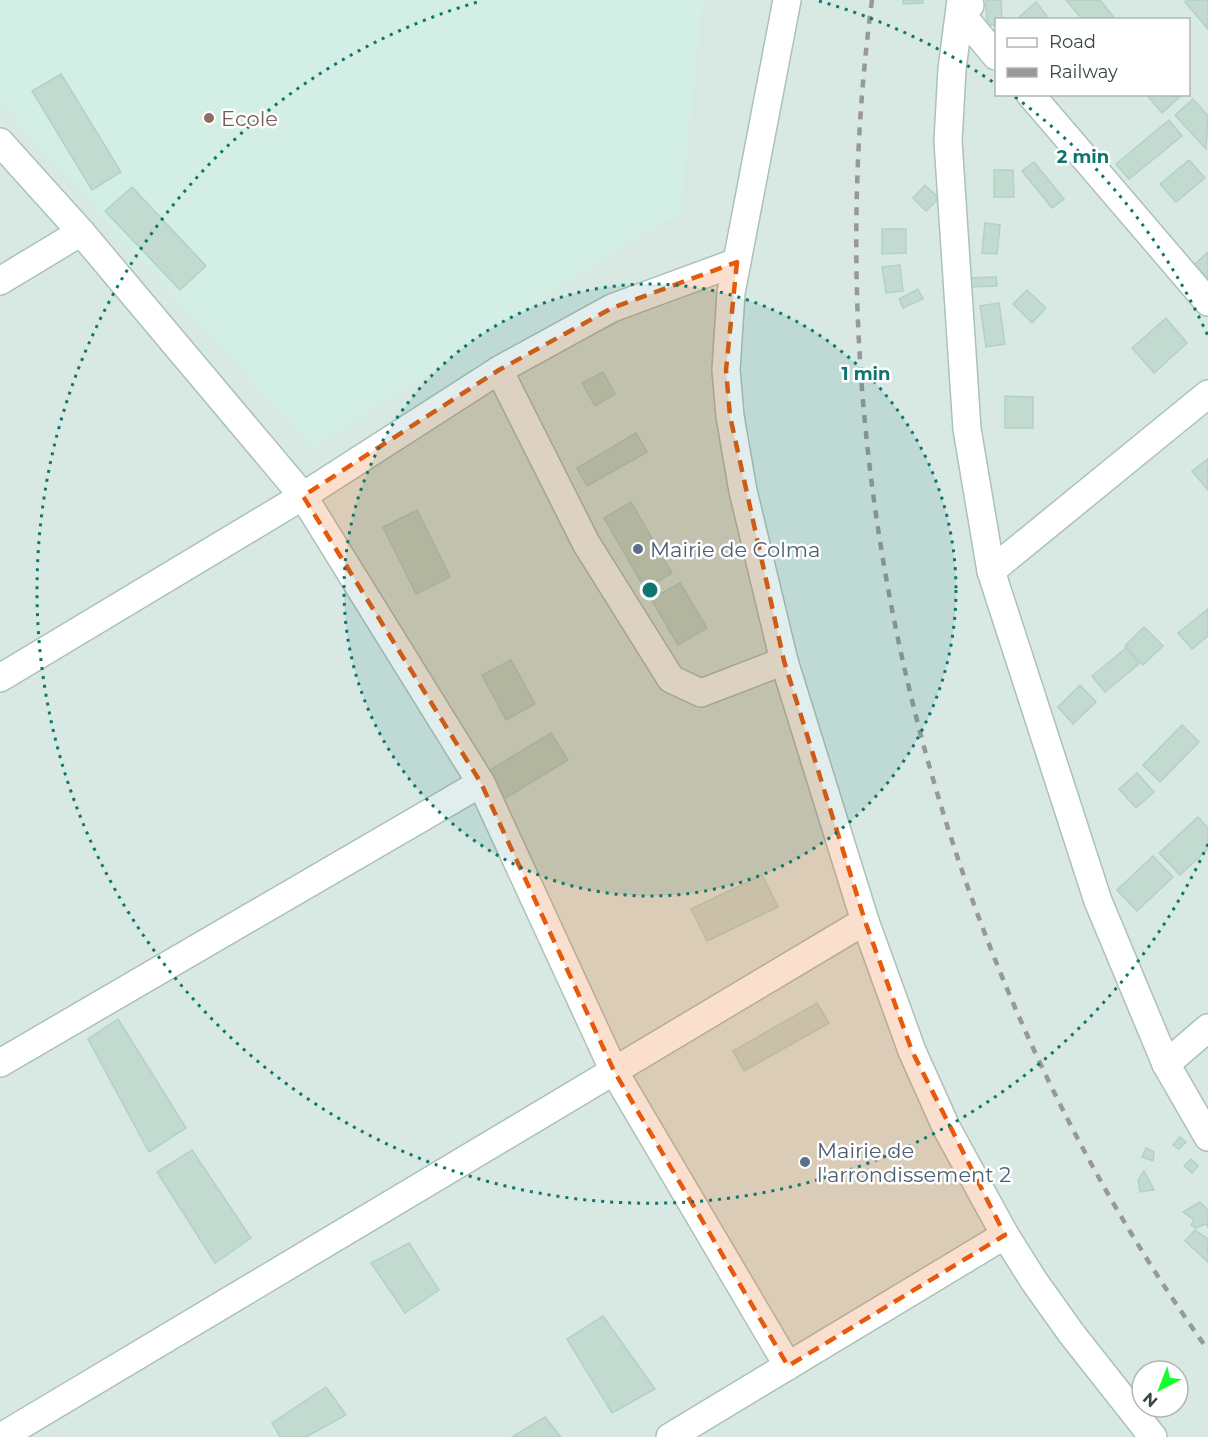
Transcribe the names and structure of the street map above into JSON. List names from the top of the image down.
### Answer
{
  "places": ["Ecole", "Mairie de Colma", "Mairie de l'arrondissement 2"],
  "legend": ["Road", "Railway"],
  "north": "bottom left",
  "rings": ["2 min", "1 min"]
}
